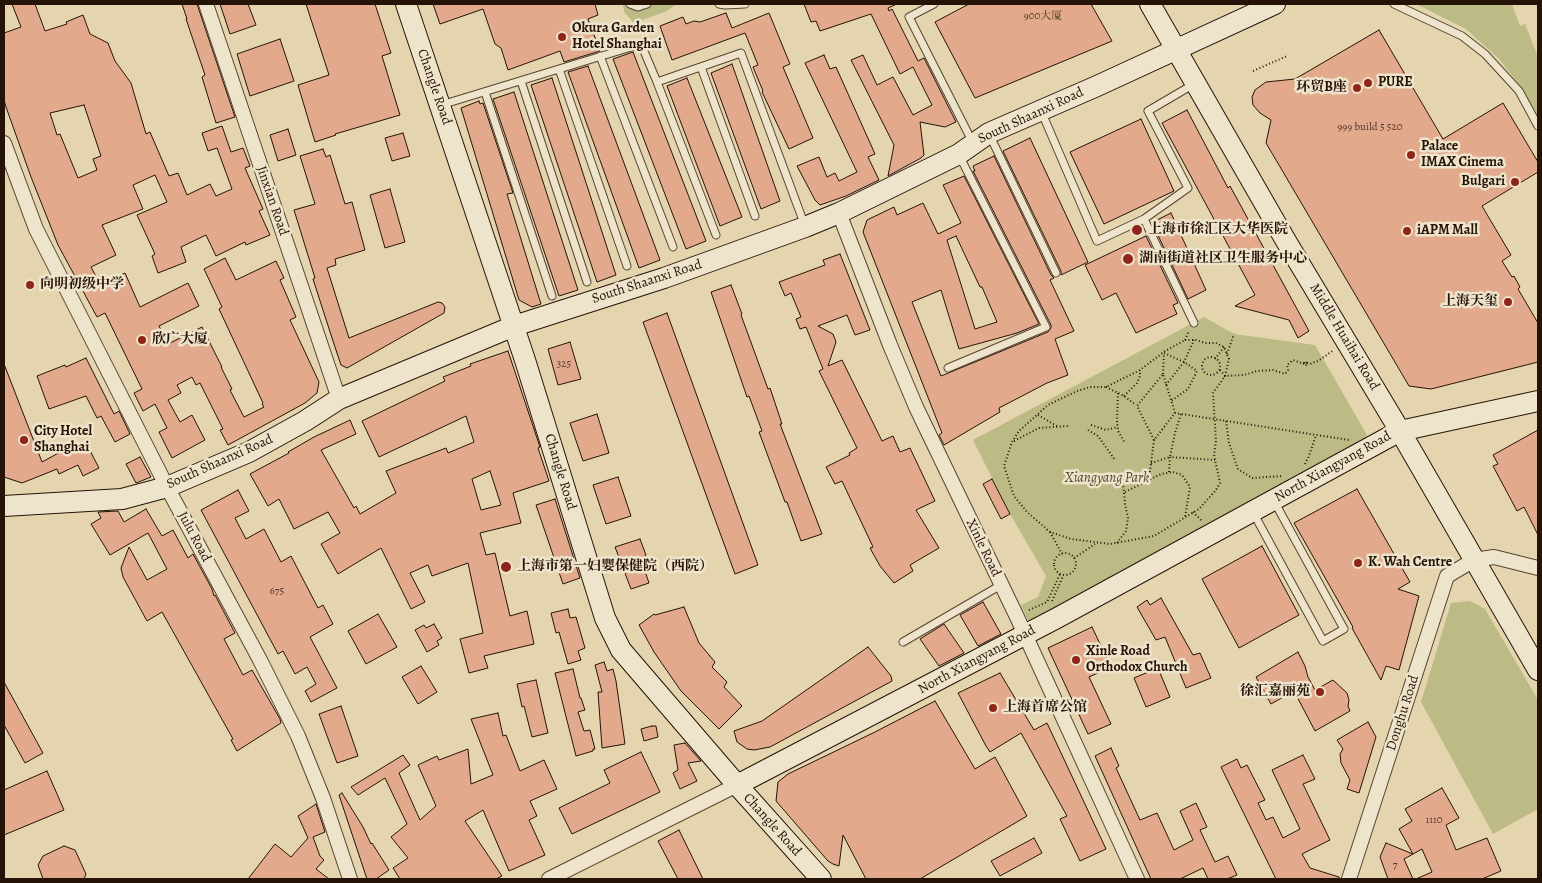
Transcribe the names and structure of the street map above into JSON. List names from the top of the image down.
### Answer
{
  "streets": {
    "main road": [
      "Changle Road",
      "South Shaanxi Road",
      "Middle Huaihai Road",
      "North Xiangyang Road"
    ],
    "street": [
      "Jinxian Road",
      "Julu Road",
      "Xinle Road",
      "Donghu Road"
    ]
  },
  "crossings": [
    ["Changle Road", "South Shaanxi Road"],
    ["Changle Road", "North Xiangyang Road"],
    ["South Shaanxi Road", "Jinxian Road"],
    ["South Shaanxi Road", "Middle Huaihai Road"],
    ["South Shaanxi Road", "Julu Road"],
    ["South Shaanxi Road", "Xinle Road"],
    ["Middle Huaihai Road", "North Xiangyang Road"],
    ["Middle Huaihai Road", "Donghu Road"],
    ["North Xiangyang Road", "Xinle Road"]
  ],
  "parks": ["Xiangyang Park"],
  "places": [
    "Okura Garden Hotel Shanghai",
    "PURE",
    "环贸B座",
    "Palace IMAX Cinema",
    "Bulgari",
    "上海市徐汇区大华医院",
    "iAPM Mall",
    "湖南街道社区卫生服务中心",
    "向明初级中学",
    "上海天玺",
    "欣广大厦",
    "City Hotel Shanghai",
    "K. Wah Centre",
    "上海市第一妇婴保健院（西院）",
    "Xinle Road Orthodox Church",
    "徐汇嘉丽苑",
    "上海首席公馆"
  ],
  "house_numbers": [
    "900大厦",
    "999 build 5 520",
    "325",
    "675",
    "1110",
    "7"
  ]
}
